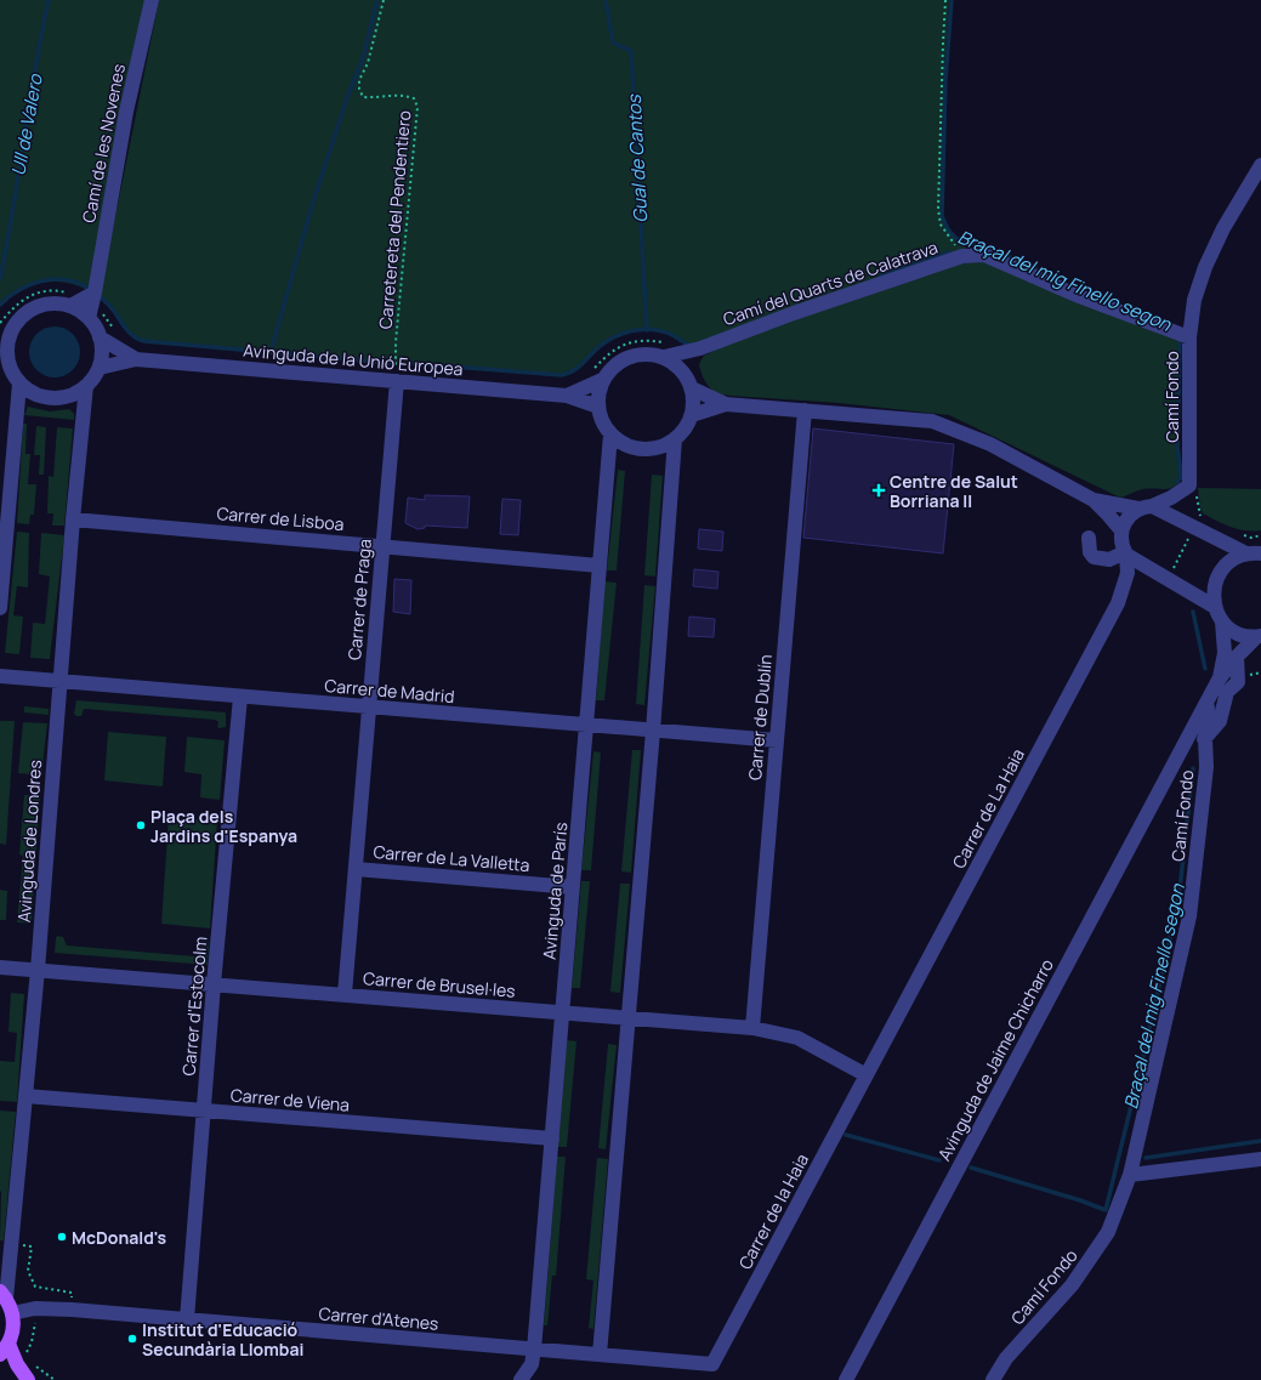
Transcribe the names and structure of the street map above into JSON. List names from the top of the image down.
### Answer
{
  "streets": {
    "street": [
      "Camí de les Novenes",
      "Camí del Quarts de Calatrava",
      "Avinguda de la Unió Europea",
      "Camí Fondo",
      "Carrer de Lisboa",
      "Carrer de Praga",
      "Carrer de Madrid",
      "Carrer de Dublín",
      "Carrer de La Haia",
      "Avinguda de Londres",
      "Carrer de La Valletta",
      "Avinguda de París",
      "Carrer de Brusel·les",
      "Carrer d'Estocolm",
      "Avinguda de Jaime Chicharro",
      "Carrer de Viena",
      "Carrer de la Haia",
      "Carrer d'Atenes"
    ],
    "path": ["Carretereta del Pendentiero"]
  },
  "crossings": [
    ["Camí de les Novenes", "Avinguda de la Unió Europea"],
    ["Camí de les Novenes", "Avinguda de Londres"],
    ["Carretereta del Pendentiero", "Avinguda de la Unió Europea"],
    ["Carretereta del Pendentiero", "Carrer de Praga"],
    ["Camí del Quarts de Calatrava", "Avinguda de la Unió Europea"],
    ["Camí del Quarts de Calatrava", "Camí Fondo"],
    ["Camí del Quarts de Calatrava", "Avinguda de París"],
    ["Avinguda de la Unió Europea", "Carrer de Praga"],
    ["Avinguda de la Unió Europea", "Avinguda de Londres"],
    ["Avinguda de la Unió Europea", "Avinguda de París"],
    ["Camí Fondo", "Avinguda de Jaime Chicharro"],
    ["Carrer de Lisboa", "Carrer de Praga"],
    ["Carrer de Lisboa", "Avinguda de Londres"],
    ["Carrer de Lisboa", "Avinguda de París"],
    ["Carrer de Praga", "Carrer de Madrid"],
    ["Carrer de Praga", "Carrer de La Valletta"],
    ["Carrer de Praga", "Carrer de Brusel·les"],
    ["Carrer de Madrid", "Carrer de Dublín"],
    ["Carrer de Madrid", "Avinguda de Londres"],
    ["Carrer de Madrid", "Avinguda de París"],
    ["Carrer de Madrid", "Carrer d'Estocolm"],
    ["Carrer de Dublín", "Carrer de Brusel·les"],
    ["Carrer de La Haia", "Carrer de Brusel·les"],
    ["Carrer de La Haia", "Carrer de la Haia"],
    ["Avinguda de Londres", "Carrer de Brusel·les"],
    ["Avinguda de Londres", "Carrer de Viena"],
    ["Carrer de La Valletta", "Avinguda de París"],
    ["Avinguda de París", "Carrer de Brusel·les"],
    ["Avinguda de París", "Carrer de Viena"],
    ["Avinguda de París", "Carrer d'Atenes"],
    ["Carrer de Brusel·les", "Carrer d'Estocolm"],
    ["Carrer de Brusel·les", "Carrer de la Haia"],
    ["Carrer d'Estocolm", "Carrer de Viena"],
    ["Carrer d'Estocolm", "Carrer d'Atenes"],
    ["Carrer de la Haia", "Carrer d'Atenes"]
  ],
  "water": ["Ull de Valero", "Gual de Cantos", "Braçal del mig Finello segon"],
  "places": {
    "health": ["Centre de Salut Borriana II"],
    "other": ["Plaça dels Jardins d'Espanya", "McDonald's", "Institut d'Educació Secundària Llombai"]
  }
}
